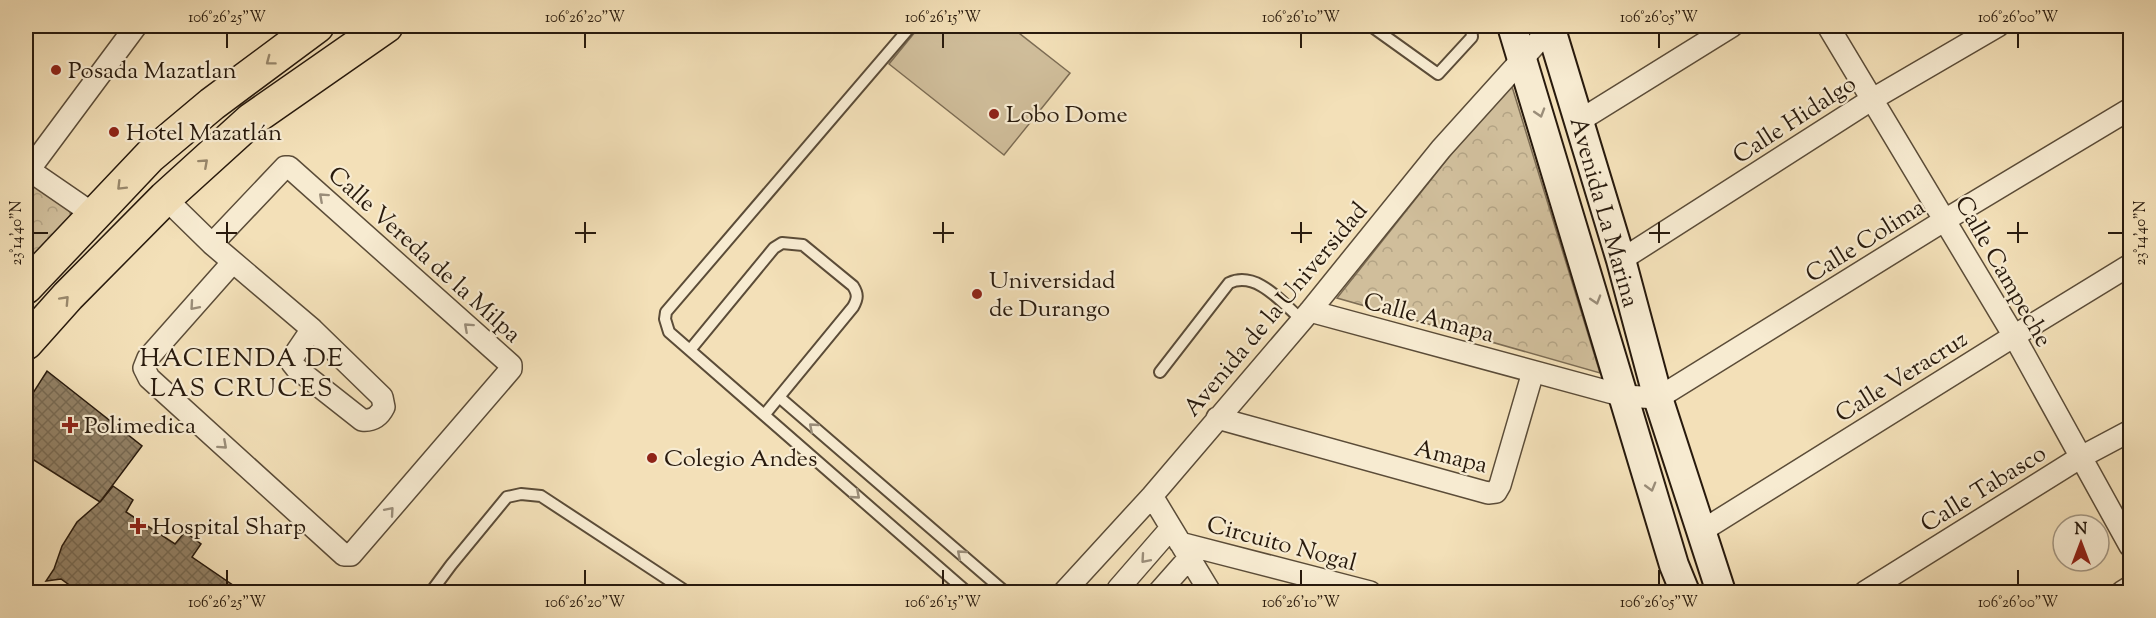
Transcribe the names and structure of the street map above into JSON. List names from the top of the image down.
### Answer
{
  "streets": {
    "main road": ["Avenida La Marina"],
    "street": [
      "Calle Hidalgo",
      "Calle Colima",
      "Calle Vereda de la Milpa",
      "Calle Campeche",
      "Avenida de la Universidad",
      "Calle Amapa",
      "Calle Veracruz",
      "Amapa",
      "Calle Tabasco",
      "Circuito Nogal"
    ]
  },
  "crossings": [
    ["Calle Hidalgo", "Avenida La Marina"],
    ["Calle Hidalgo", "Calle Campeche"],
    ["Avenida La Marina", "Calle Colima"],
    ["Avenida La Marina", "Avenida de la Universidad"],
    ["Avenida La Marina", "Calle Veracruz"],
    ["Calle Colima", "Calle Campeche"],
    ["Calle Campeche", "Calle Veracruz"],
    ["Calle Campeche", "Calle Tabasco"],
    ["Avenida de la Universidad", "Calle Amapa"],
    ["Avenida de la Universidad", "Amapa"],
    ["Calle Amapa", "Amapa"]
  ],
  "districts": ["HACIENDA DE LAS CRUCES"],
  "places": {
    "other": [
      "Posada Mazatlan",
      "Lobo Dome",
      "Hotel Mazatlán",
      "Universidad de Durango",
      "Colegio Andes"
    ],
    "health": ["Polimedica", "Hospital Sharp"]
  },
  "north": "top",
  "coordinates": [
    "106°26'25\"W",
    "106°26'20\"W",
    "106°26'15\"W",
    "106°26'10\"W",
    "106°26'05\"W",
    "106°26'00\"W",
    "23°14'40\"N"
  ]
}
